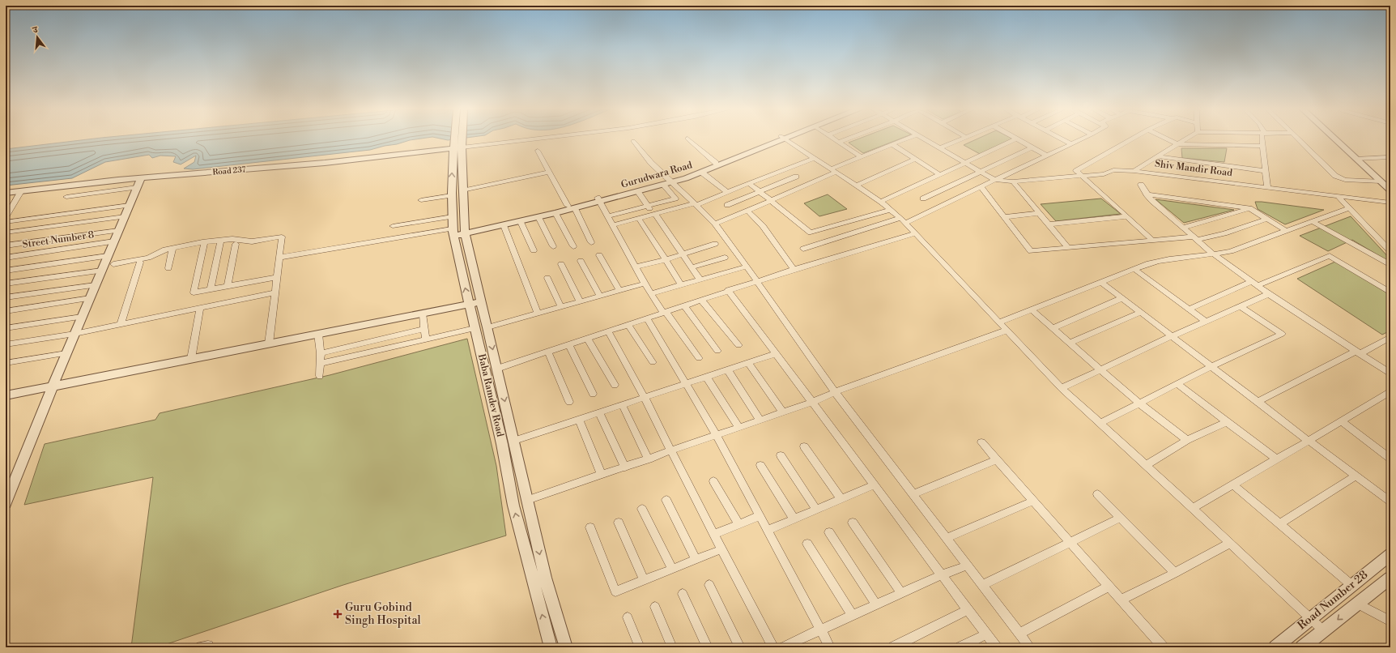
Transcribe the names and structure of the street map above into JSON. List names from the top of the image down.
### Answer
{
  "streets": {
    "street": [
      "Shiv Mandir Road",
      "Road 237",
      "Gurudwara Road",
      "Street Number 8",
      "Baba Ramdev Road",
      "Road Number 28"
    ]
  },
  "crossings": [
    ["Road 237", "Baba Ramdev Road"],
    ["Gurudwara Road", "Baba Ramdev Road"]
  ],
  "places": {
    "health": ["Guru Gobind Singh Hospital"]
  },
  "north": "top"
}
